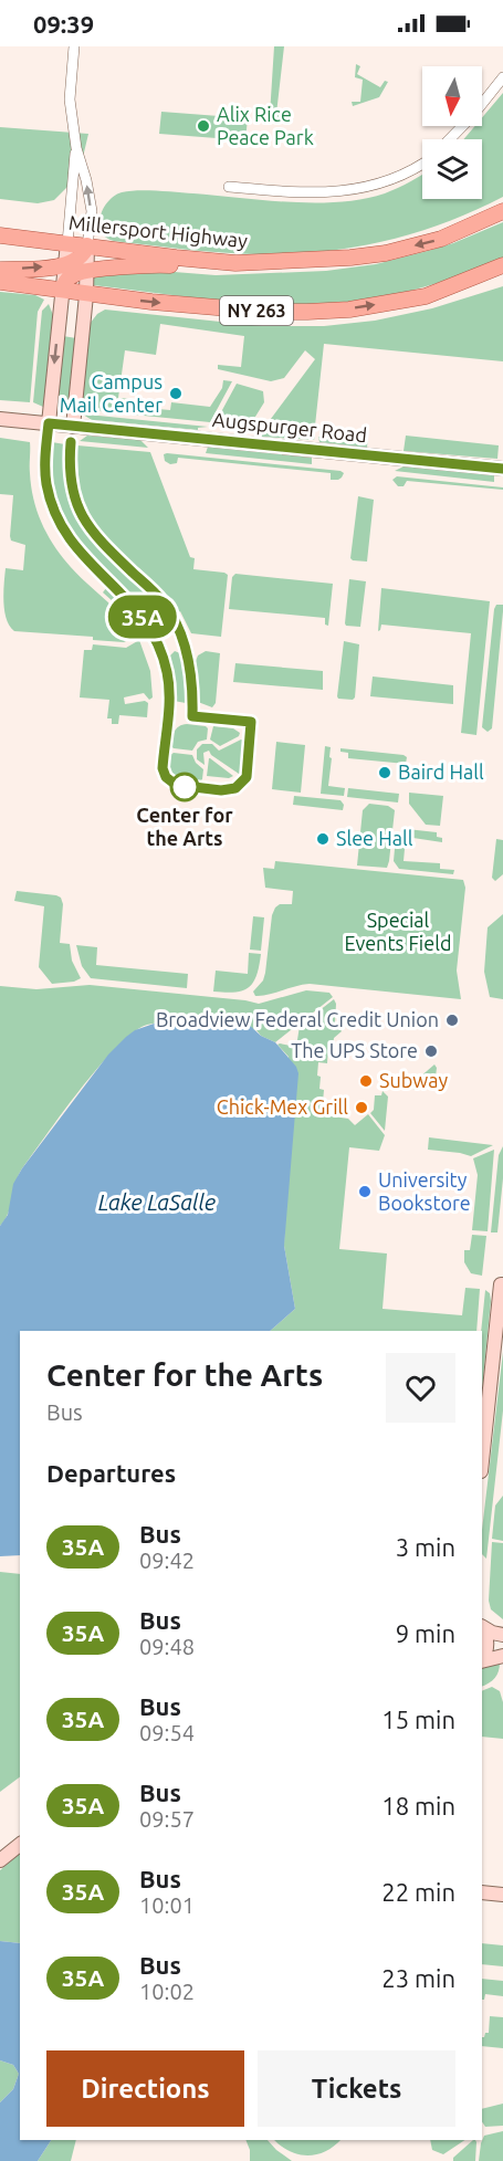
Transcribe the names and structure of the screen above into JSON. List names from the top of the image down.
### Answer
{
  "streets": {
    "main road": ["Millersport Highway", "NY 263"],
    "street": ["Augspurger Road"]
  },
  "water": ["Lake LaSalle"],
  "parks": ["Special Events Field"],
  "places": [
    "Alix Rice Peace Park",
    "Campus Mail Center",
    "Baird Hall",
    "Center for the Arts",
    "Slee Hall",
    "Broadview Federal Credit Union",
    "The UPS Store",
    "Subway",
    "Chick-Mex Grill",
    "University Bookstore"
  ],
  "lines": ["bus line 35A"],
  "north": "bottom",
  "page": {
    "status": "09:39",
    "on_map": "35A",
    "heading": [
      ["Center for the Arts", "Bus"],
      "Departures"
    ],
    "list": [
      {
        "mark": "35A",
        "name": "Bus",
        "note": "09:42",
        "value": "3 min"
      },
      {
        "mark": "35A",
        "name": "Bus",
        "note": "09:48",
        "value": "9 min"
      },
      {
        "mark": "35A",
        "name": "Bus",
        "note": "09:54",
        "value": "15 min"
      },
      {
        "mark": "35A",
        "name": "Bus",
        "note": "09:57",
        "value": "18 min"
      },
      {
        "mark": "35A",
        "name": "Bus",
        "note": "10:01",
        "value": "22 min"
      },
      {
        "mark": "35A",
        "name": "Bus",
        "note": "10:02",
        "value": "23 min"
      }
    ],
    "buttons": ["Directions", "Tickets"]
  }
}
